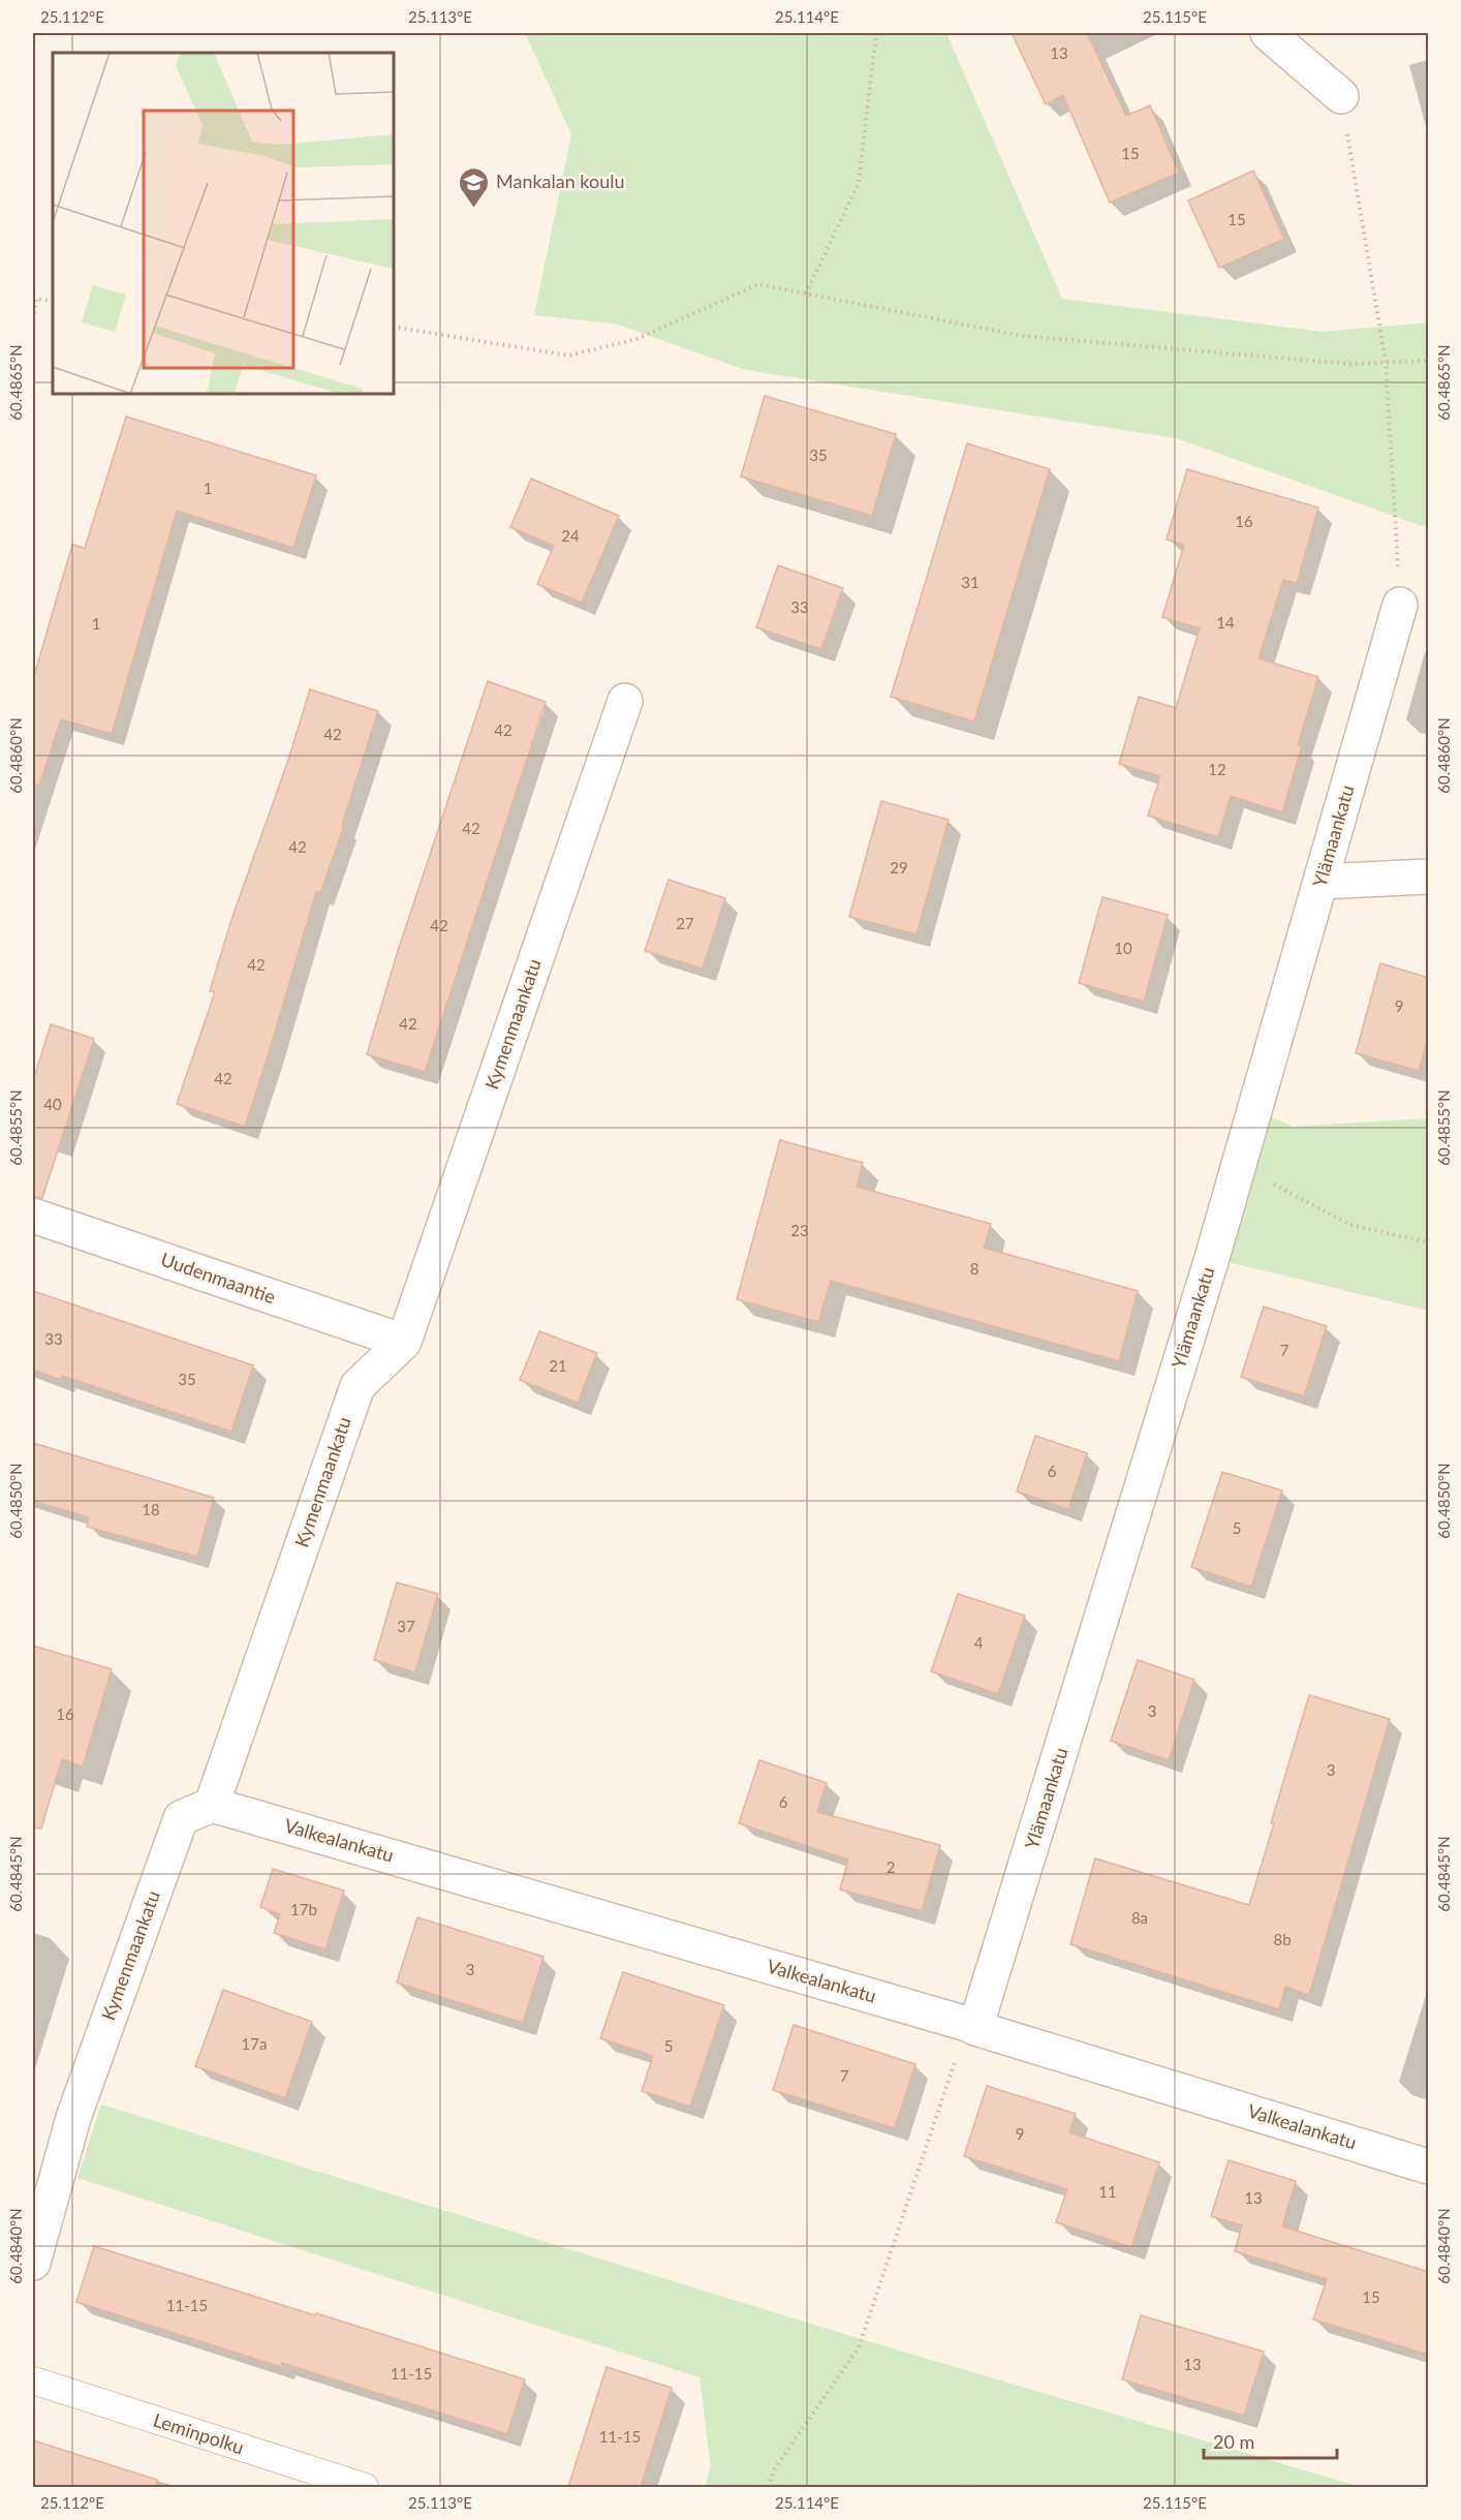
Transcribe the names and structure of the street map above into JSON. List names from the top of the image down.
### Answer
{
  "streets": {
    "street": [
      "Ylämaankatu",
      "Kymenmaankatu",
      "Uudenmaantie",
      "Valkealankatu"
    ],
    "lane": ["Leminpolku"]
  },
  "crossings": [
    ["Ylämaankatu", "Valkealankatu"],
    ["Kymenmaankatu", "Uudenmaantie"],
    ["Kymenmaankatu", "Valkealankatu"]
  ],
  "places": {
    "school or university": ["Mankalan koulu"]
  },
  "house_numbers": [
    "13",
    "15",
    "15",
    "35",
    "1",
    "16",
    "24",
    "31",
    "33",
    "14",
    "1",
    "42",
    "42",
    "12",
    "42",
    "42",
    "29",
    "27",
    "42",
    "10",
    "42",
    "9",
    "42",
    "42",
    "40",
    "23",
    "8",
    "33",
    "7",
    "21",
    "35",
    "6",
    "18",
    "5",
    "37",
    "4",
    "3",
    "16",
    "3",
    "6",
    "2",
    "17b",
    "8a",
    "8b",
    "3",
    "17a",
    "5",
    "7",
    "9",
    "11",
    "13",
    "15",
    "11-15",
    "13",
    "11-15",
    "11-15"
  ],
  "scale_bar": "20 m",
  "coordinates": [
    "25.112°E",
    "25.113°E",
    "25.114°E",
    "25.115°E",
    "60.4865°N",
    "60.4860°N",
    "60.4855°N",
    "60.4850°N",
    "60.4845°N",
    "60.4840°N"
  ]
}
